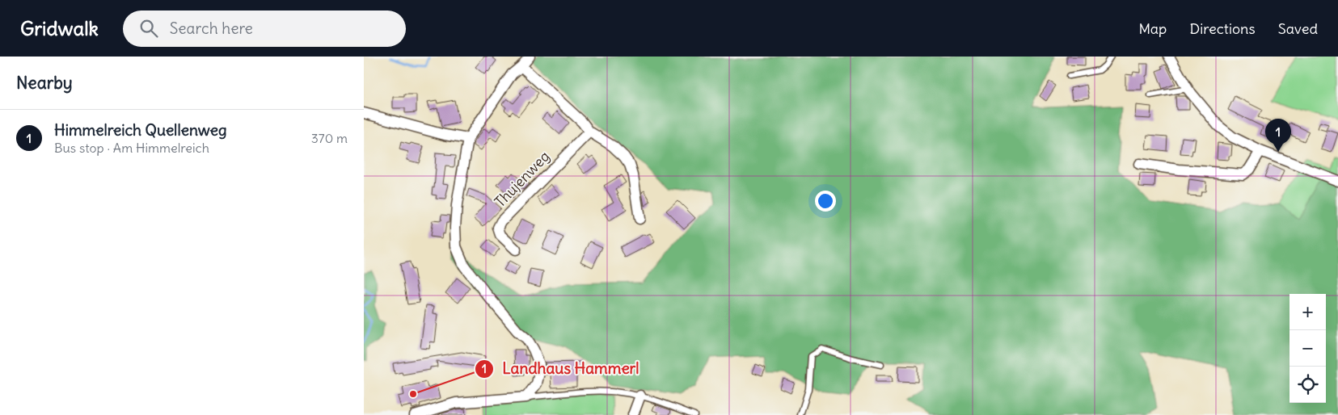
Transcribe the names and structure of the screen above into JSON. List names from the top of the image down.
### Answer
{
  "streets": {
    "street": ["Thujenweg"]
  },
  "places": ["Landhaus Hammerl"],
  "page": {
    "header": "Gridwalk",
    "search": "Search here",
    "nav": ["Map", "Directions", "Saved"],
    "heading": "Nearby",
    "list": [
      {
        "mark": "1",
        "name": "Himmelreich Quellenweg",
        "note": "Bus stop · Am Himmelreich",
        "value": "370 m"
      }
    ],
    "pins": "1",
    "map_buttons": ["+", "−"]
  }
}
